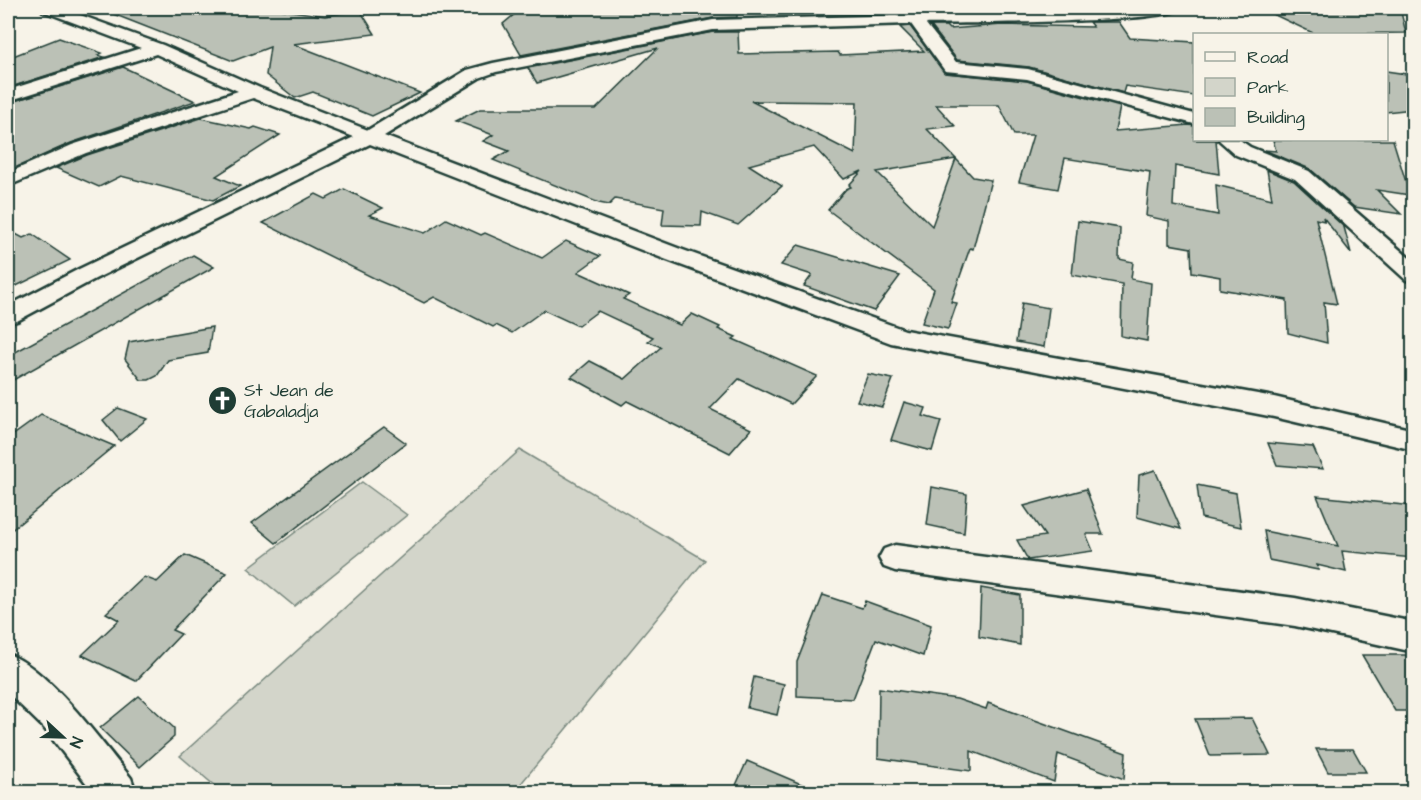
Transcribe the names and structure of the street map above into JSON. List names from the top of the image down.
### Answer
{
  "places": {
    "church": ["St Jean de Gabaladja"]
  },
  "legend": ["Road", "Park", "Building"],
  "north": "right"
}
